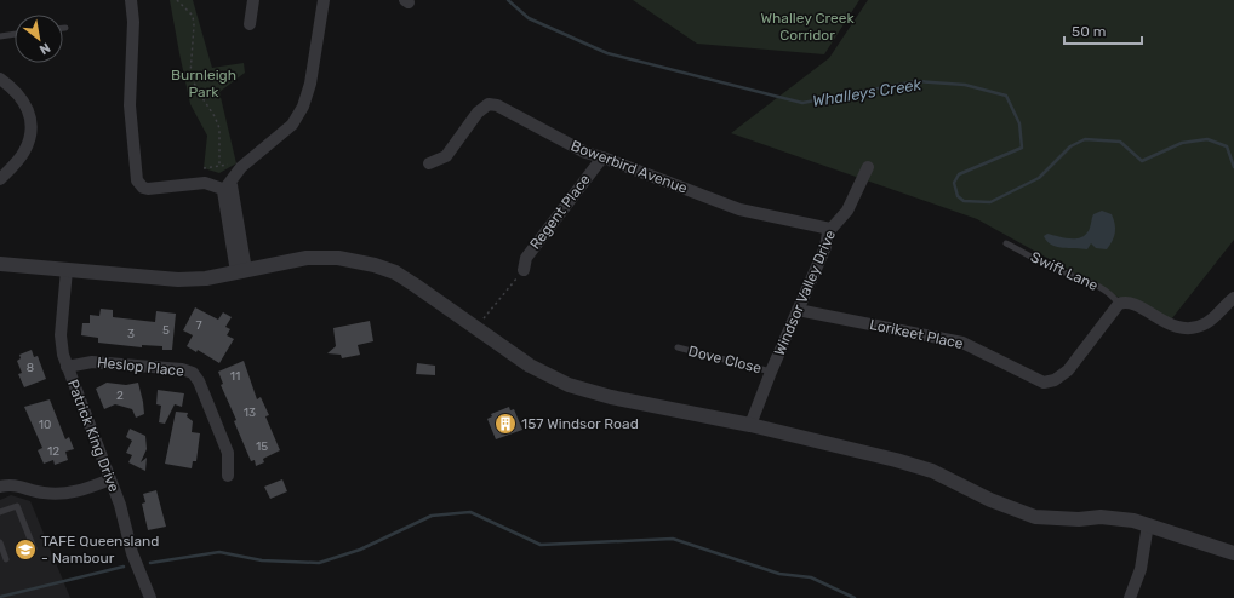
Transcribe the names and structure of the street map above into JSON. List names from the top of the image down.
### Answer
{
  "streets": {
    "street": [
      "Bowerbird Avenue",
      "Regent Place",
      "Windsor Valley Drive",
      "Lorikeet Place",
      "Heslop Place",
      "Patrick King Drive"
    ],
    "lane": ["Swift Lane", "Dove Close"]
  },
  "crossings": [
    ["Bowerbird Avenue", "Regent Place"],
    ["Bowerbird Avenue", "Windsor Valley Drive"],
    ["Swift Lane", "Lorikeet Place"],
    ["Windsor Valley Drive", "Lorikeet Place"],
    ["Windsor Valley Drive", "Dove Close"],
    ["Heslop Place", "Patrick King Drive"]
  ],
  "water": ["Whalleys Creek"],
  "parks": ["Whalley Creek Corridor", "Burnleigh Park"],
  "places": {
    "building": ["157 Windsor Road"],
    "school or university": ["TAFE Queensland - Nambour"]
  },
  "house_numbers": [
    "7",
    "5",
    "3",
    "8",
    "11",
    "2",
    "13",
    "10",
    "15",
    "12"
  ],
  "scale_bar": "50 m",
  "north": "bottom right"
}
